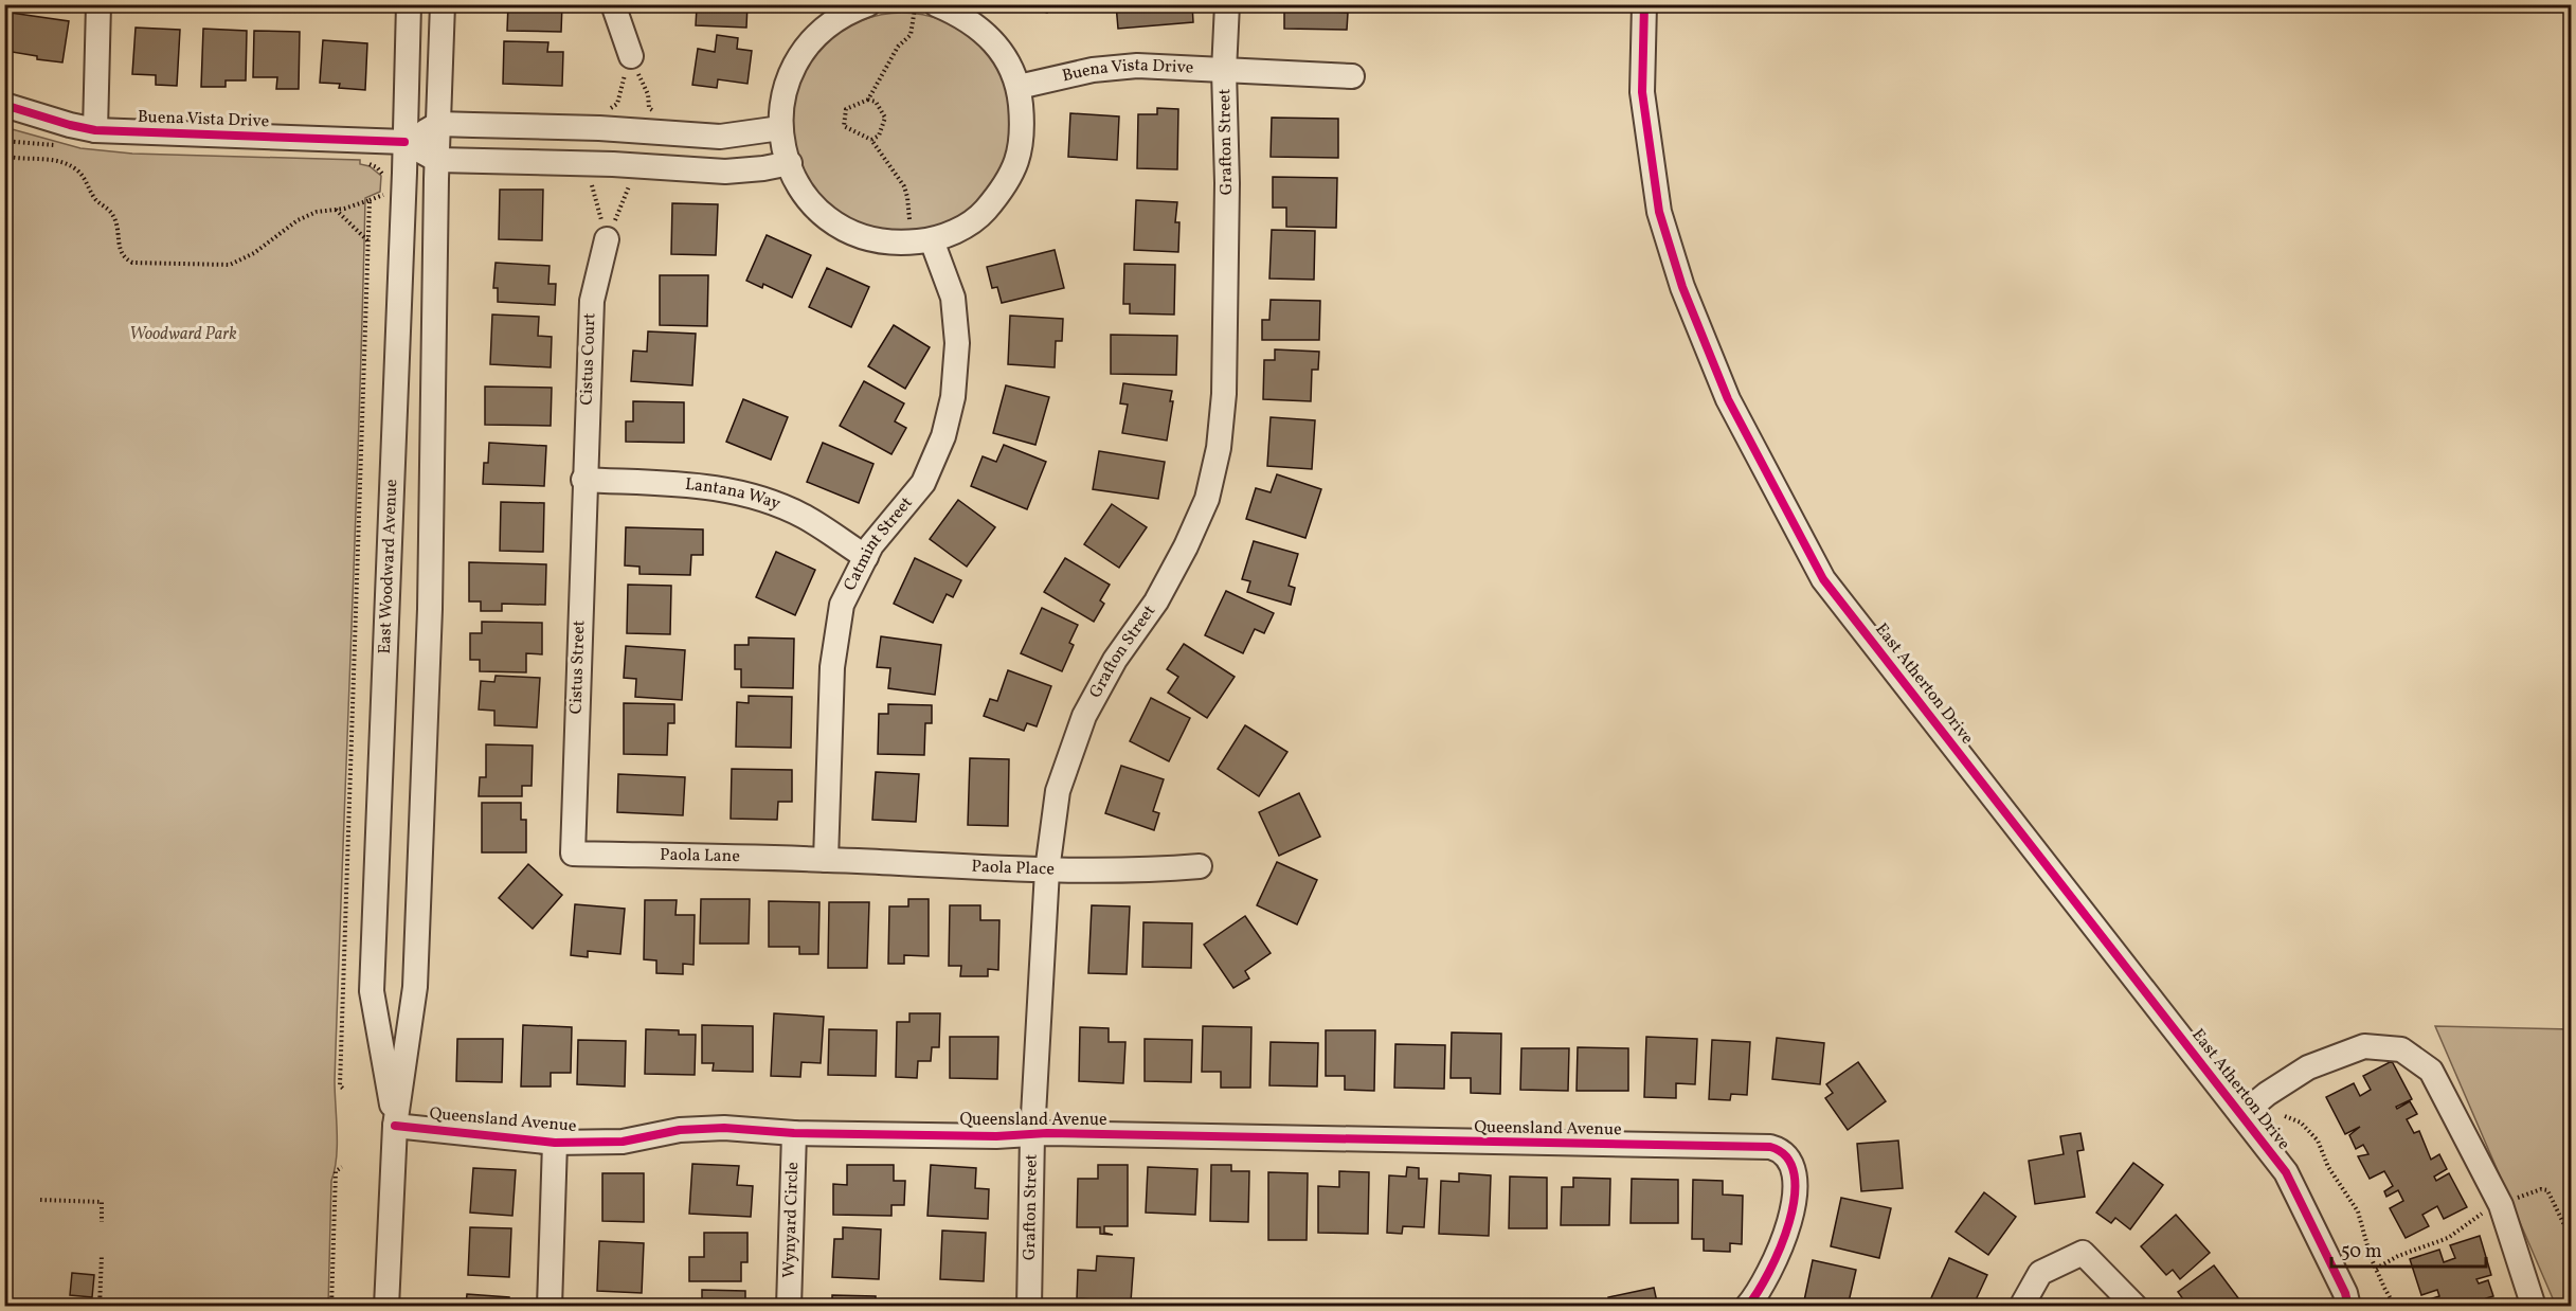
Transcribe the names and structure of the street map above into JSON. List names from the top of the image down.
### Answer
{
  "streets": {
    "street": [
      "Buena Vista Drive",
      "Grafton Street",
      "Cistus Court",
      "Lantana Way",
      "Catmint Street",
      "East Woodward Avenue",
      "Cistus Street",
      "East Atherton Drive",
      "Paola Lane",
      "Paola Place",
      "Queensland Avenue",
      "Wynyard Circle"
    ]
  },
  "crossings": [
    ["Buena Vista Drive", "Grafton Street"],
    ["Buena Vista Drive", "East Woodward Avenue"],
    ["Grafton Street", "Paola Place"],
    ["Grafton Street", "Queensland Avenue"],
    ["Cistus Court", "Lantana Way"],
    ["Cistus Court", "Cistus Street"],
    ["Lantana Way", "Catmint Street"],
    ["Lantana Way", "Cistus Street"],
    ["Catmint Street", "Paola Lane"],
    ["Catmint Street", "Paola Place"],
    ["East Woodward Avenue", "Queensland Avenue"],
    ["Cistus Street", "Paola Lane"],
    ["Paola Lane", "Paola Place"],
    ["Queensland Avenue", "Wynyard Circle"]
  ],
  "parks": ["Woodward Park"],
  "scale_bar": "50 m"
}
